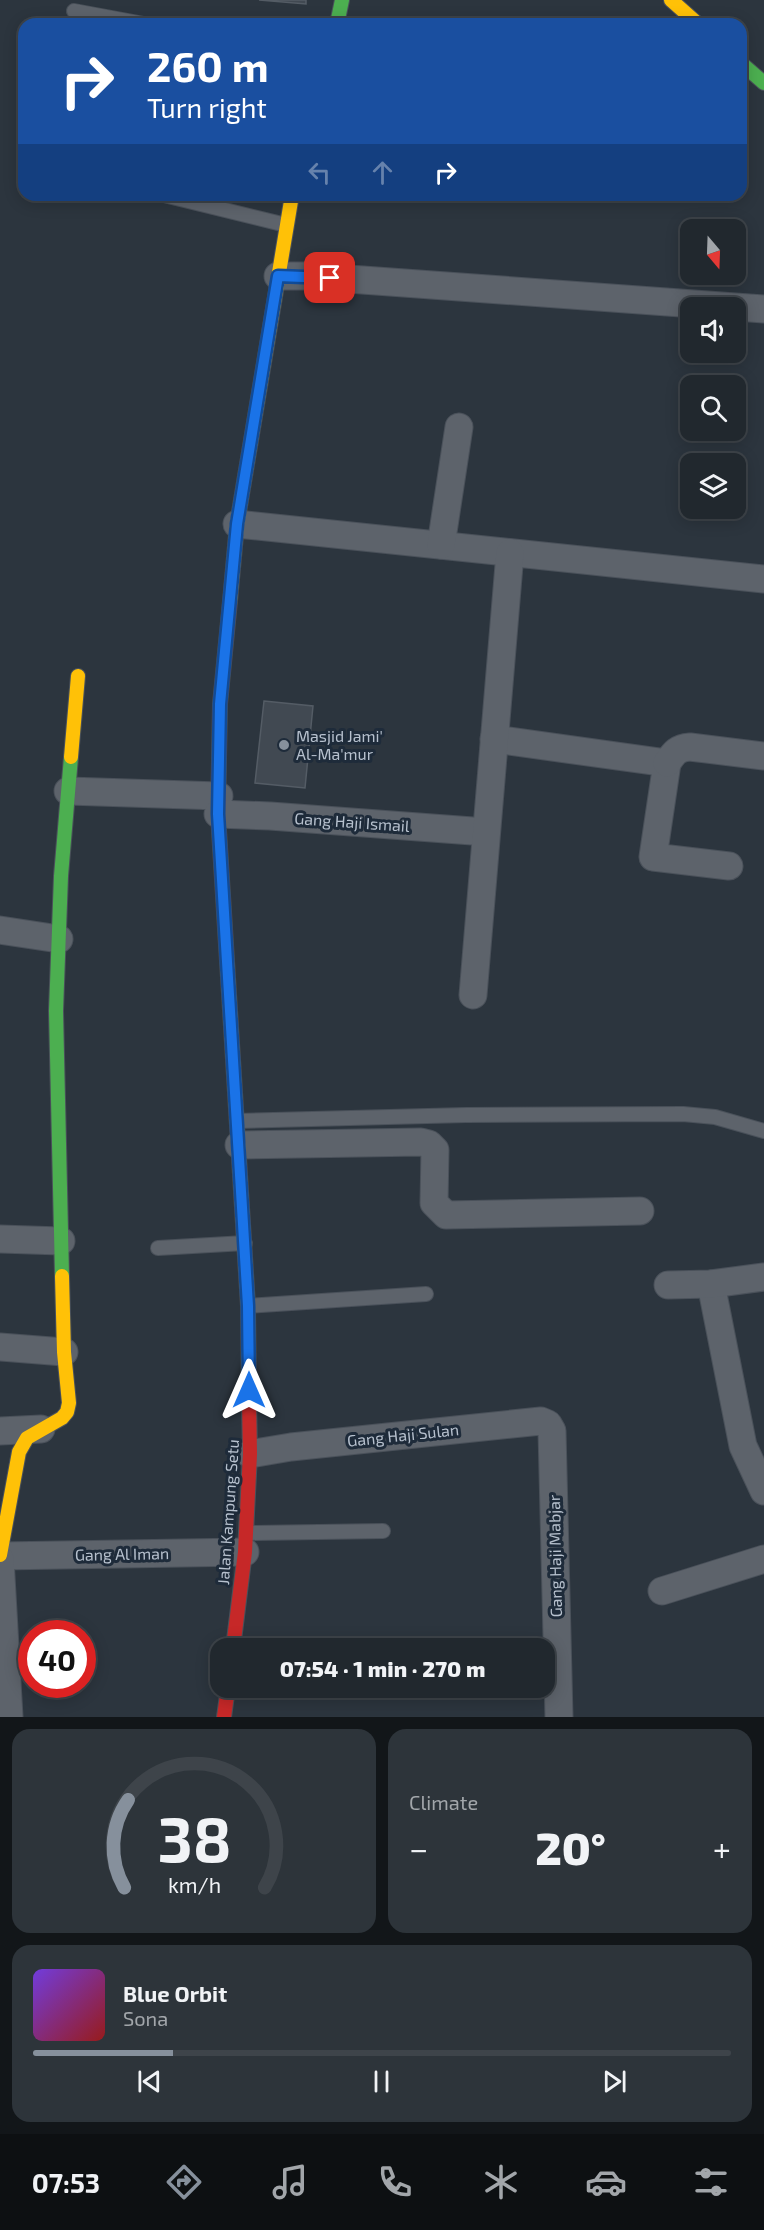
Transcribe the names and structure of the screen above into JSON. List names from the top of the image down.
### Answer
{
  "streets": {
    "main road": ["Jalan Kampung Setu"],
    "street": [
      "Gang Haji Ismail",
      "Gang Haji Sulan",
      "Gang Al Iman",
      "Gang Haji Mabjar"
    ]
  },
  "crossings": [
    ["Gang Haji Ismail", "Jalan Kampung Setu"],
    ["Gang Haji Sulan", "Jalan Kampung Setu"],
    ["Gang Haji Sulan", "Gang Haji Mabjar"],
    ["Jalan Kampung Setu", "Gang Al Iman"]
  ],
  "places": ["Masjid Jami' Al-Ma'mur"],
  "north": "bottom",
  "page": {
    "turn": ["260 m", "Turn right"],
    "limit": "40",
    "trip": "07:54 · 1 min · 270 m",
    "tile": "Climate",
    "heat": ["−", "20°", "+"],
    "song": ["Blue Orbit", "Sona"],
    "tabs": "07:53",
    "gauge": ["38", "km/h"]
  }
}
